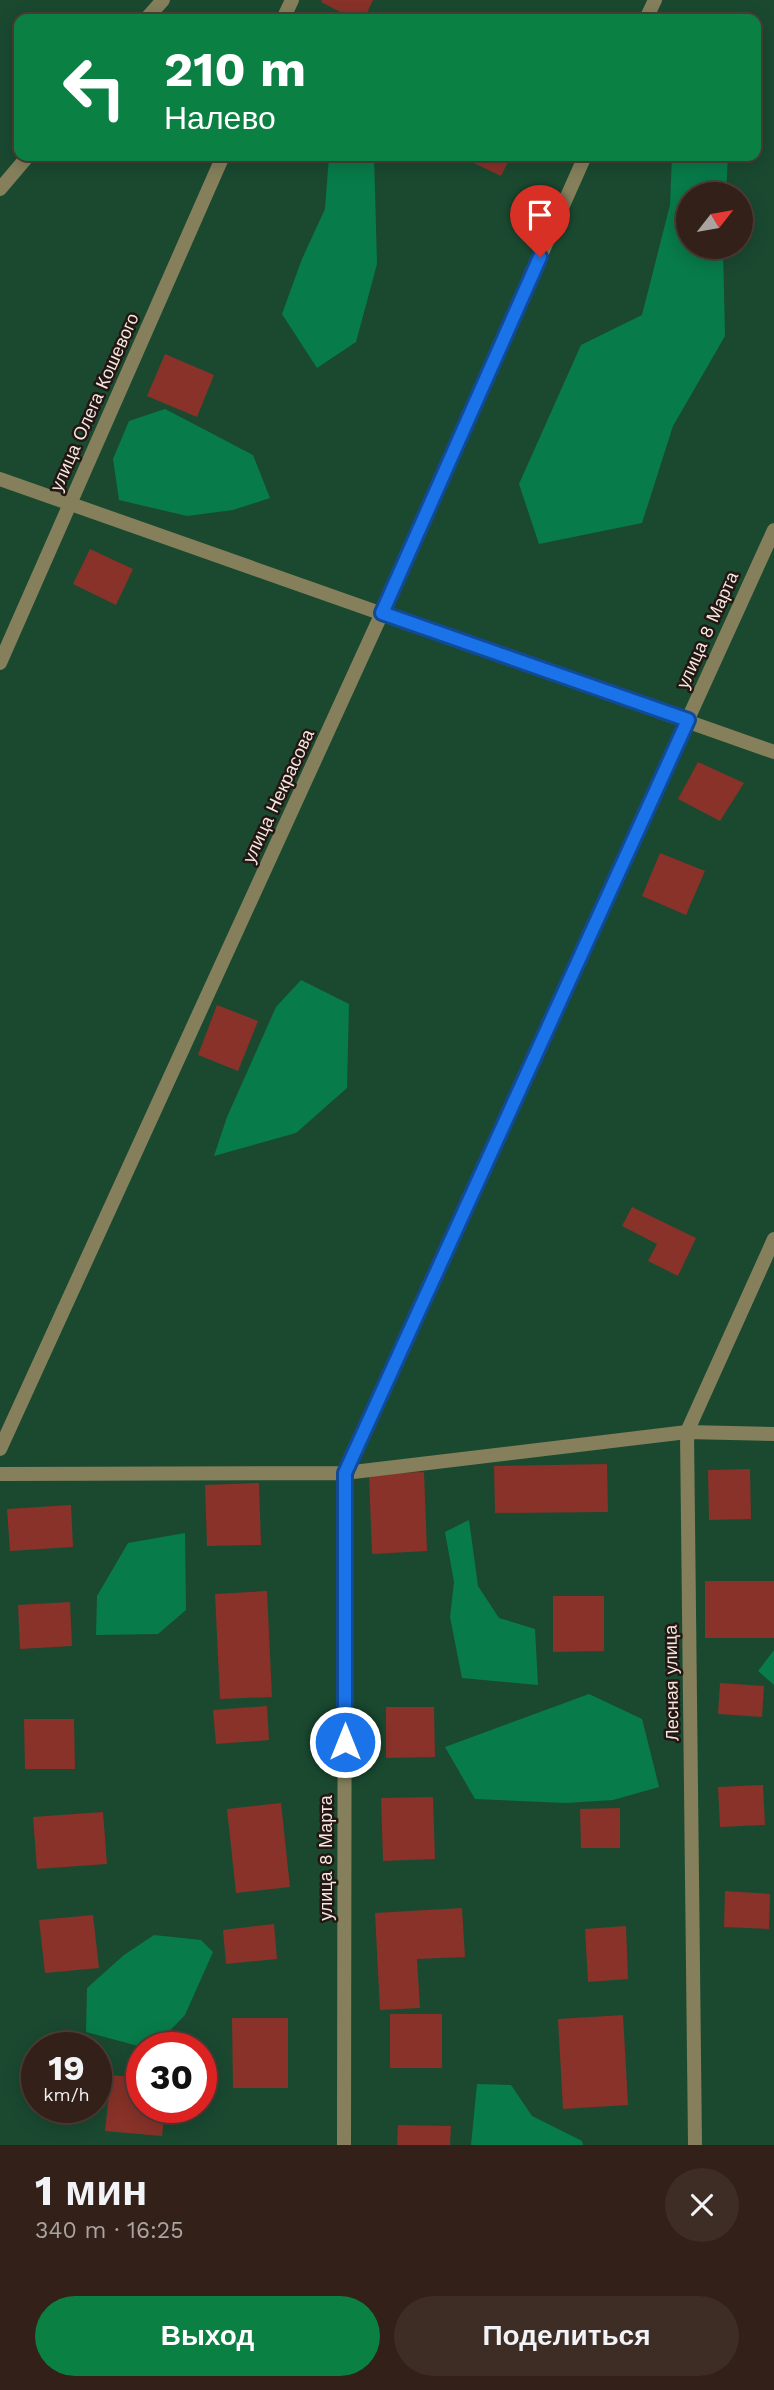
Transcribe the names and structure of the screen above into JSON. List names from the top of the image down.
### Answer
{
  "streets": {
    "street": [
      "улица Олега Кошевого",
      "улица 8 Марта",
      "улица Некрасова",
      "Лесная улица"
    ]
  },
  "north": "top right",
  "page": {
    "turn": ["210 m", "Налево"],
    "speed": "19 km/h",
    "limit": "30",
    "heading": ["1 мин", "340 m · 16:25"],
    "buttons": ["Выход", "Поделиться"]
  }
}
